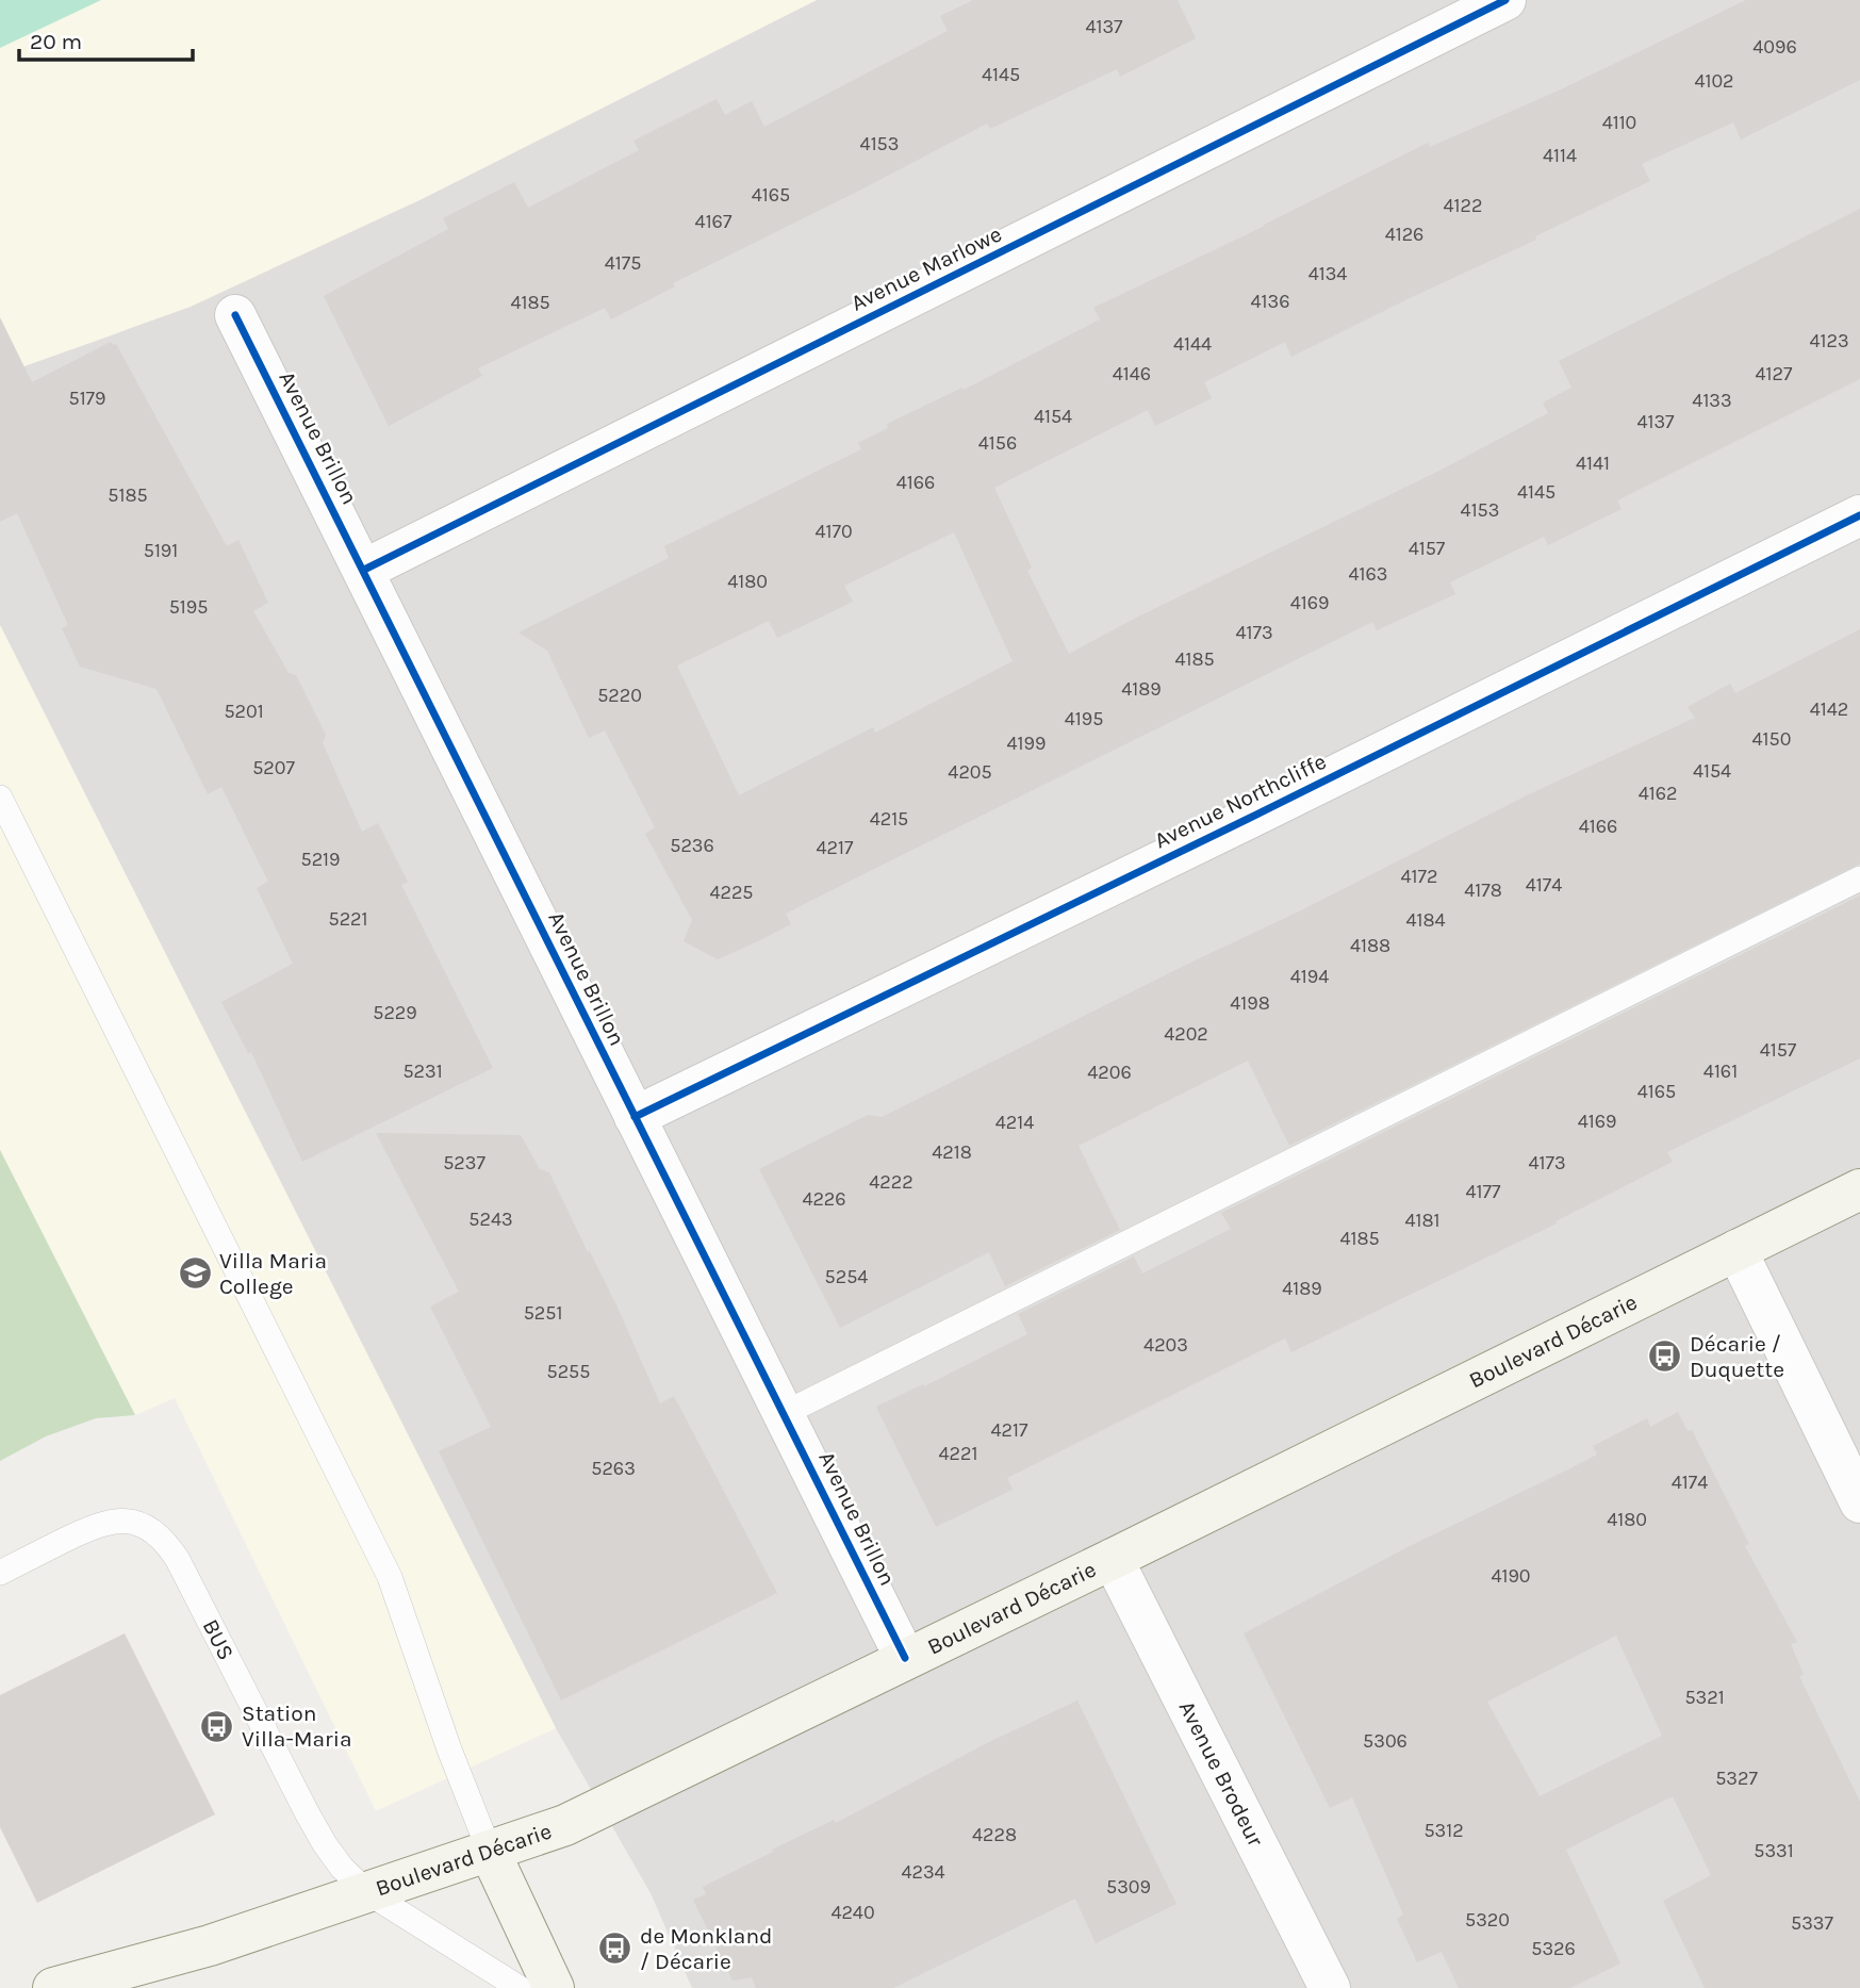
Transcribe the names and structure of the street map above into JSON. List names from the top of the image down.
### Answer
{
  "streets": {
    "main road": ["Boulevard Décarie"],
    "street": [
      "Avenue Marlowe",
      "Avenue Brillon",
      "Avenue Northcliffe",
      "Avenue Brodeur"
    ],
    "lane": ["BUS"]
  },
  "crossings": [
    ["Avenue Marlowe", "Avenue Brillon"],
    ["Avenue Brillon", "Avenue Northcliffe"],
    ["Avenue Brillon", "Boulevard Décarie"],
    ["Boulevard Décarie", "BUS"],
    ["Boulevard Décarie", "Avenue Brodeur"]
  ],
  "places": {
    "school or university": ["Villa Maria College"],
    "bus stop": ["Décarie / Duquette", "Station Villa-Maria", "de Monkland / Décarie"]
  },
  "house_numbers": [
    "4137",
    "4096",
    "4145",
    "4102",
    "4110",
    "4153",
    "4114",
    "4165",
    "4122",
    "4167",
    "4126",
    "4175",
    "4134",
    "4136",
    "4185",
    "4123",
    "4144",
    "4146",
    "4127",
    "5179",
    "4133",
    "4154",
    "4137",
    "4156",
    "4141",
    "4166",
    "4145",
    "5185",
    "4153",
    "4170",
    "4157",
    "5191",
    "4163",
    "4180",
    "4169",
    "5195",
    "4173",
    "4185",
    "4189",
    "5220",
    "4142",
    "5201",
    "4195",
    "4150",
    "4199",
    "5207",
    "4154",
    "4205",
    "4162",
    "4215",
    "4166",
    "5236",
    "4217",
    "5219",
    "4172",
    "4174",
    "4178",
    "4225",
    "5221",
    "4184",
    "4188",
    "4194",
    "4198",
    "5229",
    "4202",
    "4157",
    "5231",
    "4161",
    "4206",
    "4165",
    "4169",
    "4214",
    "4218",
    "5237",
    "4173",
    "4222",
    "4177",
    "4226",
    "5243",
    "4181",
    "4185",
    "5254",
    "4189",
    "5251",
    "4203",
    "5255",
    "4217",
    "4221",
    "5263",
    "4174",
    "4180",
    "4190",
    "5321",
    "5306",
    "5327",
    "5312",
    "4228",
    "5331",
    "4234",
    "5309",
    "4240",
    "5320",
    "5337",
    "5326"
  ],
  "scale_bar": "20 m"
}
